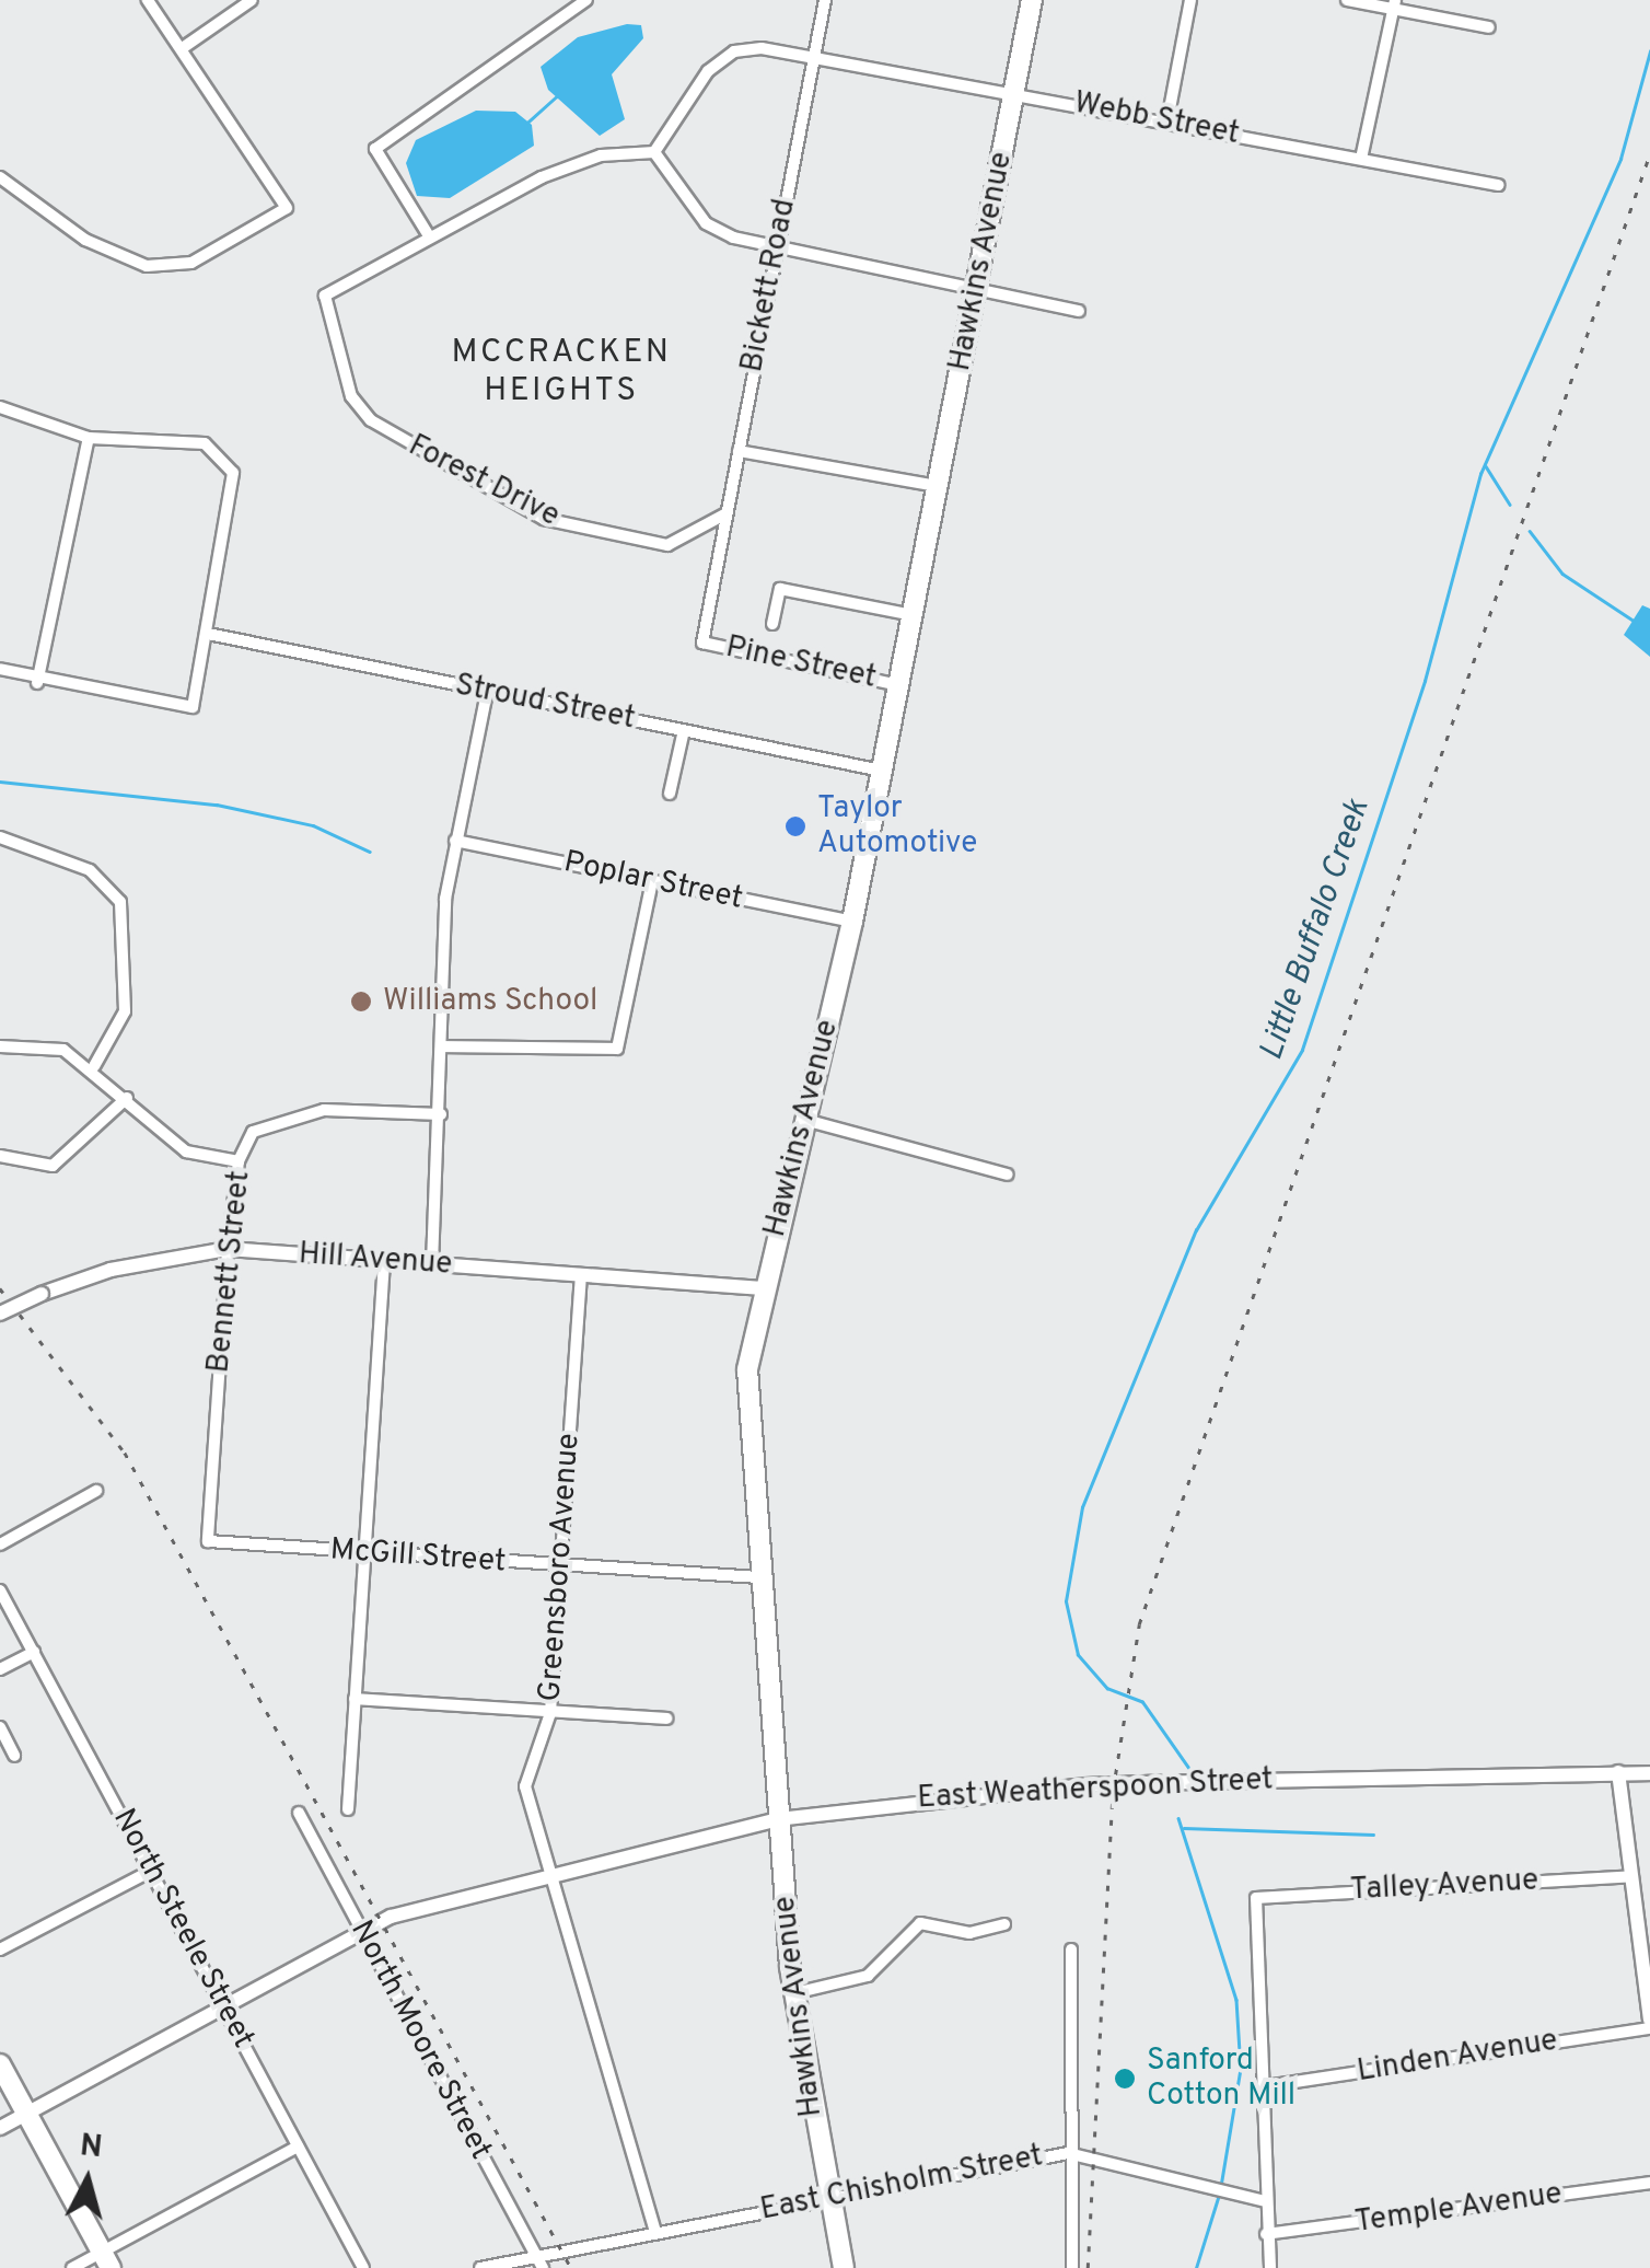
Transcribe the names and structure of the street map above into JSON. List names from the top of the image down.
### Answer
{
  "streets": {
    "main road": ["Hawkins Avenue"],
    "street": [
      "Webb Street",
      "Bickett Road",
      "Forest Drive",
      "Pine Street",
      "Stroud Street",
      "Poplar Street",
      "Hill Avenue",
      "Bennett Street",
      "McGill Street",
      "Greensboro Avenue",
      "East Weatherspoon Street",
      "Talley Avenue",
      "North Steele Street",
      "North Moore Street",
      "Linden Avenue",
      "East Chisholm Street",
      "Temple Avenue"
    ]
  },
  "crossings": [
    ["Webb Street", "Hawkins Avenue"],
    ["Webb Street", "Bickett Road"],
    ["Hawkins Avenue", "Pine Street"],
    ["Hawkins Avenue", "Stroud Street"],
    ["Hawkins Avenue", "Poplar Street"],
    ["Hawkins Avenue", "Hill Avenue"],
    ["Hawkins Avenue", "McGill Street"],
    ["Hawkins Avenue", "East Weatherspoon Street"],
    ["Hawkins Avenue", "East Chisholm Street"],
    ["Bickett Road", "Forest Drive"],
    ["Bickett Road", "Pine Street"],
    ["Forest Drive", "Pine Street"],
    ["Hill Avenue", "Bennett Street"],
    ["Hill Avenue", "Greensboro Avenue"],
    ["Bennett Street", "McGill Street"],
    ["McGill Street", "Greensboro Avenue"],
    ["Greensboro Avenue", "East Weatherspoon Street"],
    ["Greensboro Avenue", "East Chisholm Street"],
    ["East Weatherspoon Street", "North Steele Street"],
    ["East Weatherspoon Street", "North Moore Street"],
    ["Talley Avenue", "Linden Avenue"],
    ["North Moore Street", "East Chisholm Street"]
  ],
  "districts": ["MCCRACKEN HEIGHTS"],
  "water": ["Little Buffalo Creek"],
  "places": ["Taylor Automotive", "Williams School", "Sanford Cotton Mill"],
  "north": "top"
}
